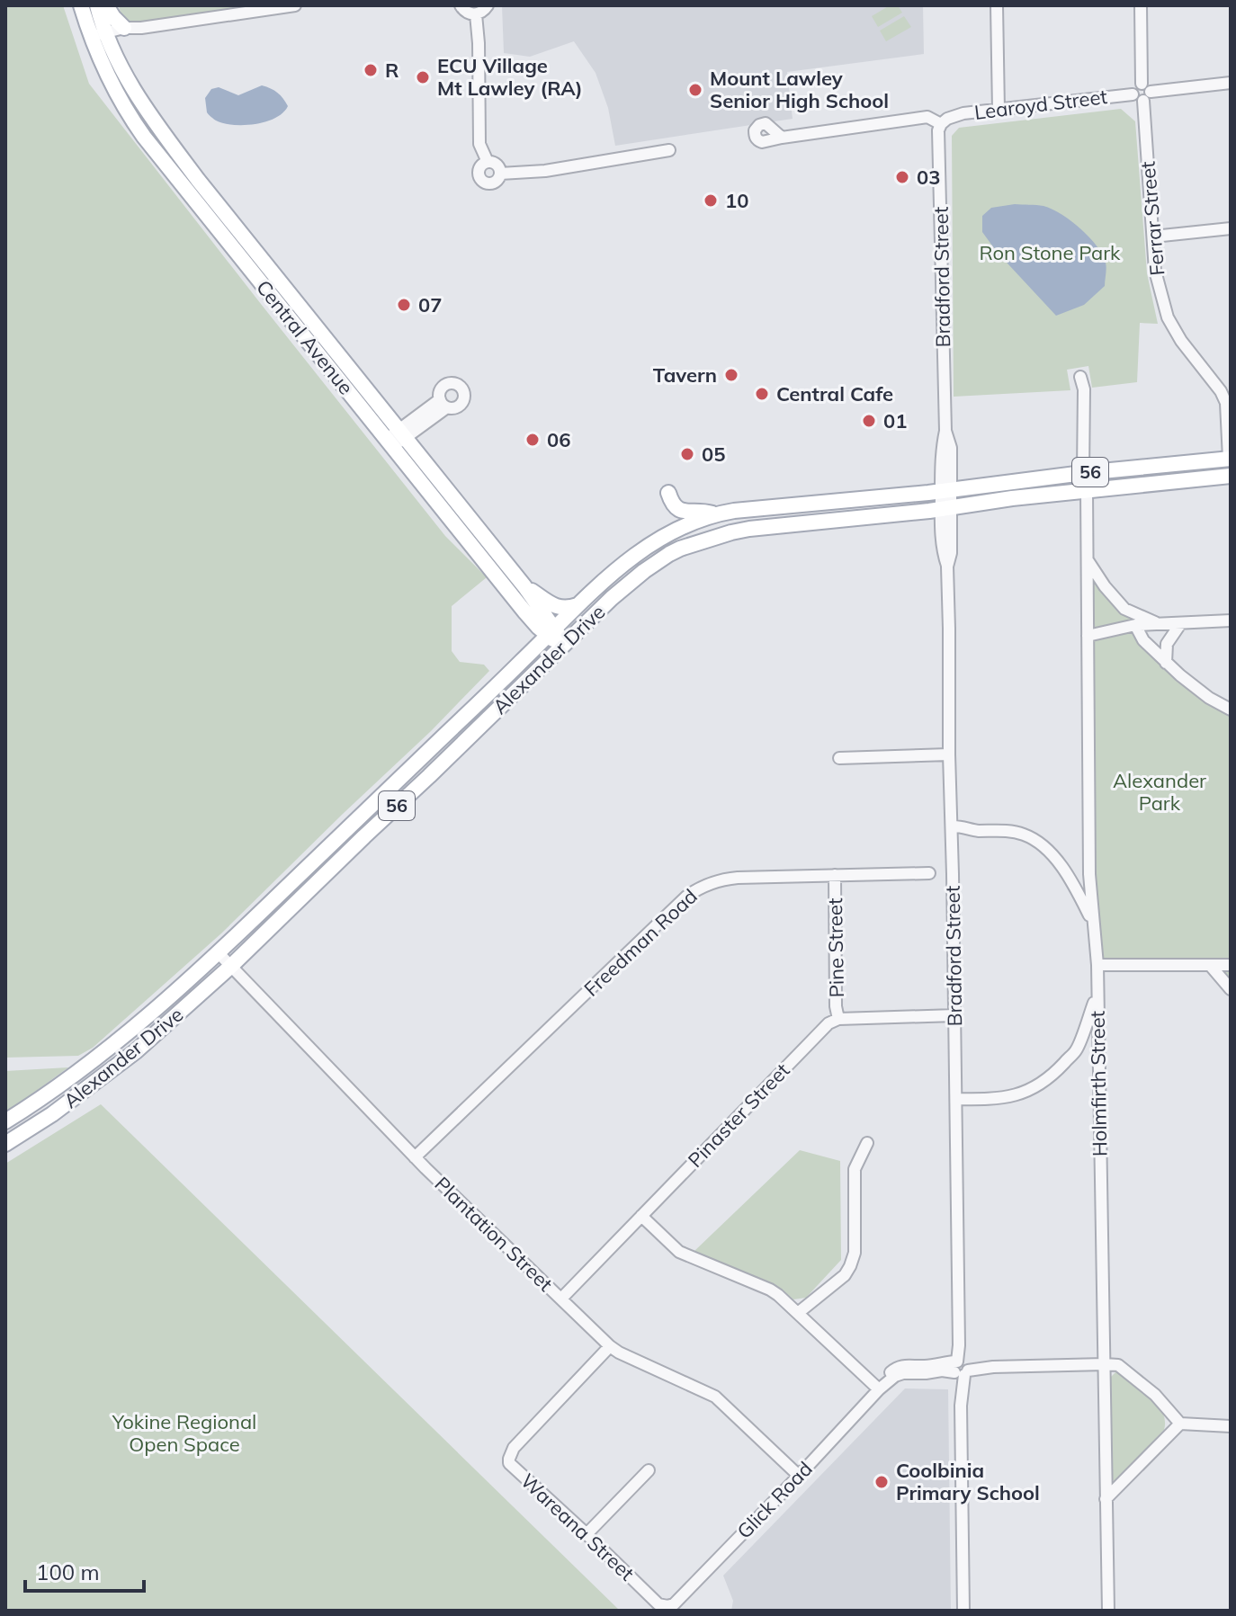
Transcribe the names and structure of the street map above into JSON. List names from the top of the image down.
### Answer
{
  "streets": {
    "main road": ["Central Avenue", "56", "Alexander Drive"],
    "street": [
      "Learoyd Street",
      "Ferrar Street",
      "Bradford Street",
      "Freedman Road",
      "Pine Street",
      "Holmfirth Street",
      "Pinaster Street",
      "Plantation Street",
      "Glick Road",
      "Wareana Street"
    ]
  },
  "crossings": [
    ["Learoyd Street", "Ferrar Street"],
    ["Learoyd Street", "Bradford Street"],
    ["Ferrar Street", "Alexander Drive"],
    ["Bradford Street", "Alexander Drive"],
    ["Bradford Street", "Glick Road"],
    ["Central Avenue", "Alexander Drive"],
    ["Alexander Drive", "Holmfirth Street"],
    ["Alexander Drive", "Plantation Street"],
    ["Freedman Road", "Pine Street"],
    ["Freedman Road", "Plantation Street"],
    ["Pine Street", "Pinaster Street"],
    ["Holmfirth Street", "Glick Road"],
    ["Pinaster Street", "Plantation Street"],
    ["Plantation Street", "Glick Road"],
    ["Plantation Street", "Wareana Street"],
    ["Glick Road", "Wareana Street"]
  ],
  "parks": ["Ron Stone Park", "Alexander Park", "Yokine Regional Open Space"],
  "places": [
    "R",
    "ECU Village Mt Lawley (RA)",
    "Mount Lawley Senior High School",
    "03",
    "10",
    "07",
    "Tavern",
    "Central Cafe",
    "01",
    "06",
    "05",
    "Coolbinia Primary School"
  ],
  "scale_bar": "100 m"
}
